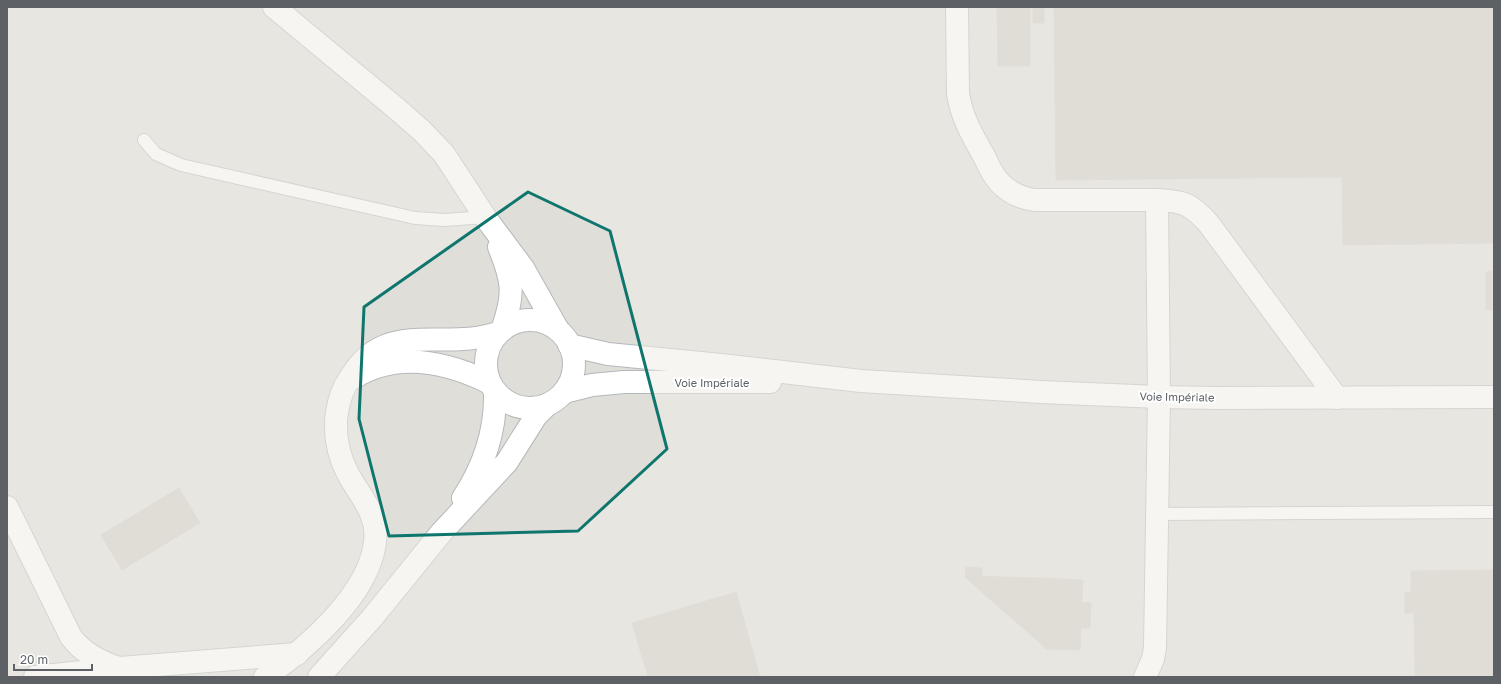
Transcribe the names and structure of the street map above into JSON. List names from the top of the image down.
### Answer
{
  "streets": {
    "street": ["Voie Impériale"]
  },
  "scale_bar": "20 m"
}
